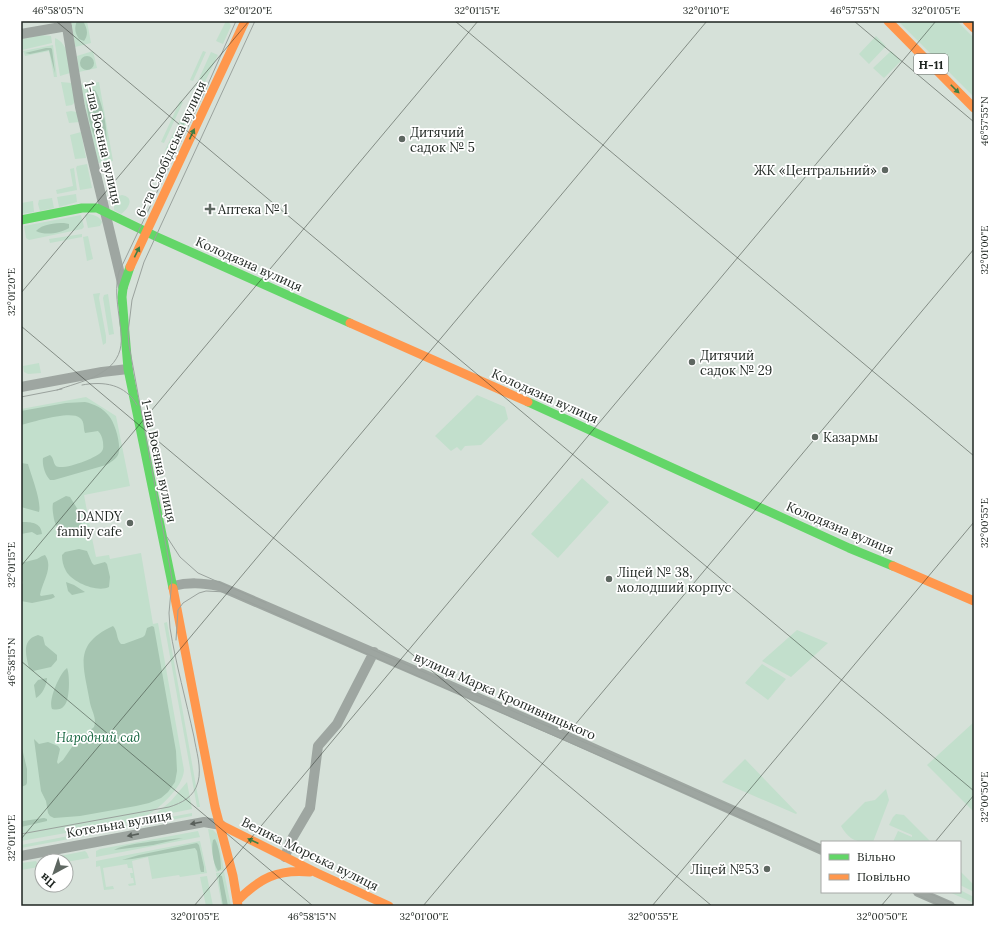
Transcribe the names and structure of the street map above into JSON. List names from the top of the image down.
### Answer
{
  "streets": {
    "street": [
      "Н-11",
      "1-ша Воєнна вулиця",
      "6-та Слобідська вулиця",
      "Колодязна вулиця",
      "вулиця Марка Кропивницького",
      "Котельна вулиця",
      "Велика Морська вулиця"
    ]
  },
  "crossings": [
    ["1-ша Воєнна вулиця", "6-та Слобідська вулиця"],
    ["1-ша Воєнна вулиця", "Колодязна вулиця"],
    ["1-ша Воєнна вулиця", "вулиця Марка Кропивницького"],
    ["1-ша Воєнна вулиця", "Котельна вулиця"],
    ["1-ша Воєнна вулиця", "Велика Морська вулиця"],
    ["6-та Слобідська вулиця", "Колодязна вулиця"],
    ["Котельна вулиця", "Велика Морська вулиця"]
  ],
  "one_way": ["6-та Слобідська вулиця", "Котельна вулиця", "Велика Морська вулиця"],
  "parks": ["Народний сад"],
  "places": {
    "other": [
      "Дитячий садок № 5",
      "ЖК «Центральний»",
      "Дитячий садок № 29",
      "Казармы",
      "DANDY family cafe",
      "Ліцей № 38, молодший корпус",
      "Ліцей №53"
    ],
    "health": ["Аптека № 1"]
  },
  "legend": ["Вільно", "Повільно"],
  "north": "bottom left",
  "coordinates": [
    "46°58'05\"N",
    "32°01'20\"E",
    "32°01'15\"E",
    "32°01'10\"E",
    "46°57'55\"N",
    "32°01'05\"E",
    "32°01'00\"E",
    "32°00'55\"E",
    "46°58'15\"N",
    "32°00'50\"E"
  ]
}
